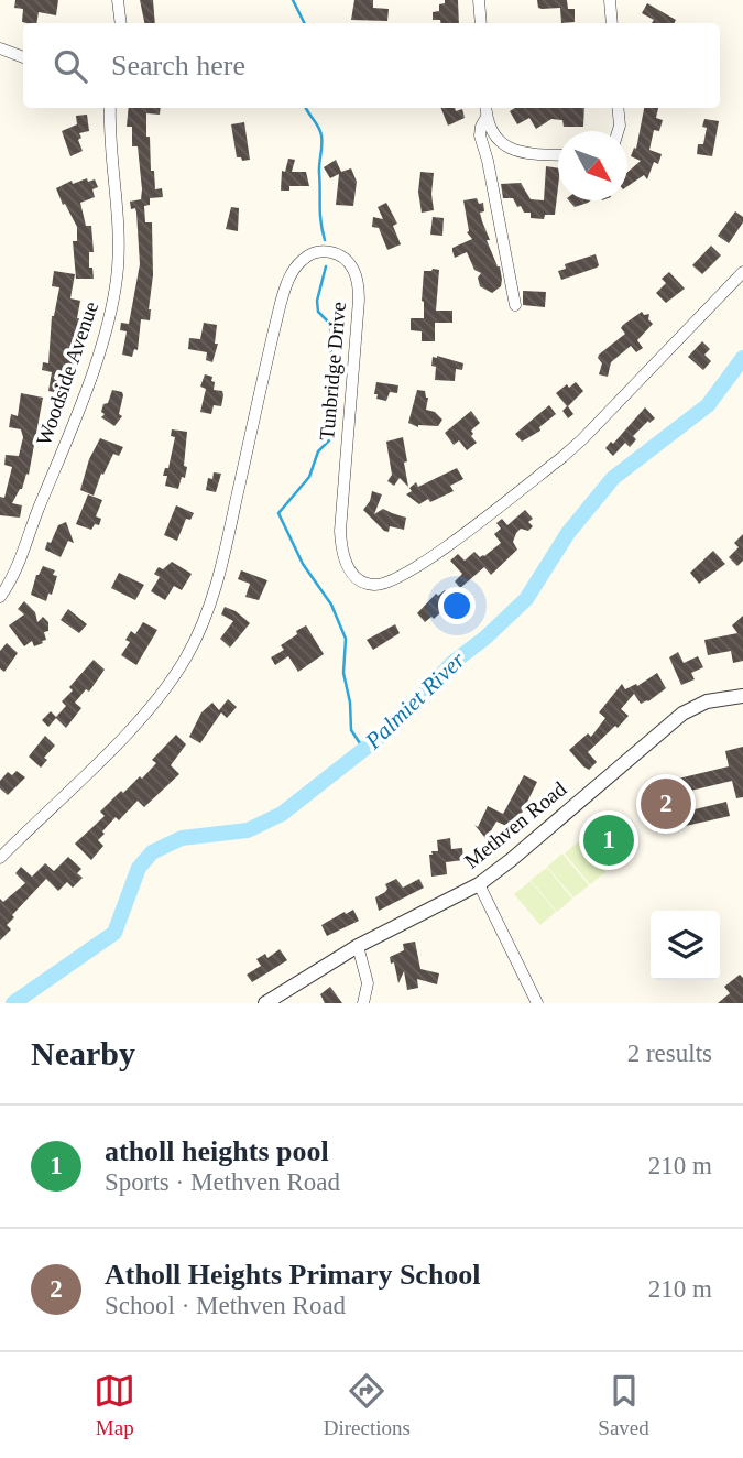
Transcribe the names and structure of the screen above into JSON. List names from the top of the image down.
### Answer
{
  "streets": {
    "street": ["Tunbridge Drive", "Woodside Avenue", "Methven Road"]
  },
  "water": ["Palmiet River"],
  "north": "bottom right",
  "page": {
    "search": "Search here",
    "pins": ["2", "1"],
    "heading": ["Nearby", "2 results"],
    "list": [
      {
        "mark": "1",
        "name": "atholl heights pool",
        "note": "Sports · Methven Road",
        "value": "210 m"
      },
      {
        "mark": "2",
        "name": "Atholl Heights Primary School",
        "note": "School · Methven Road",
        "value": "210 m"
      }
    ],
    "nav": ["Map", "Directions", "Saved"]
  }
}
